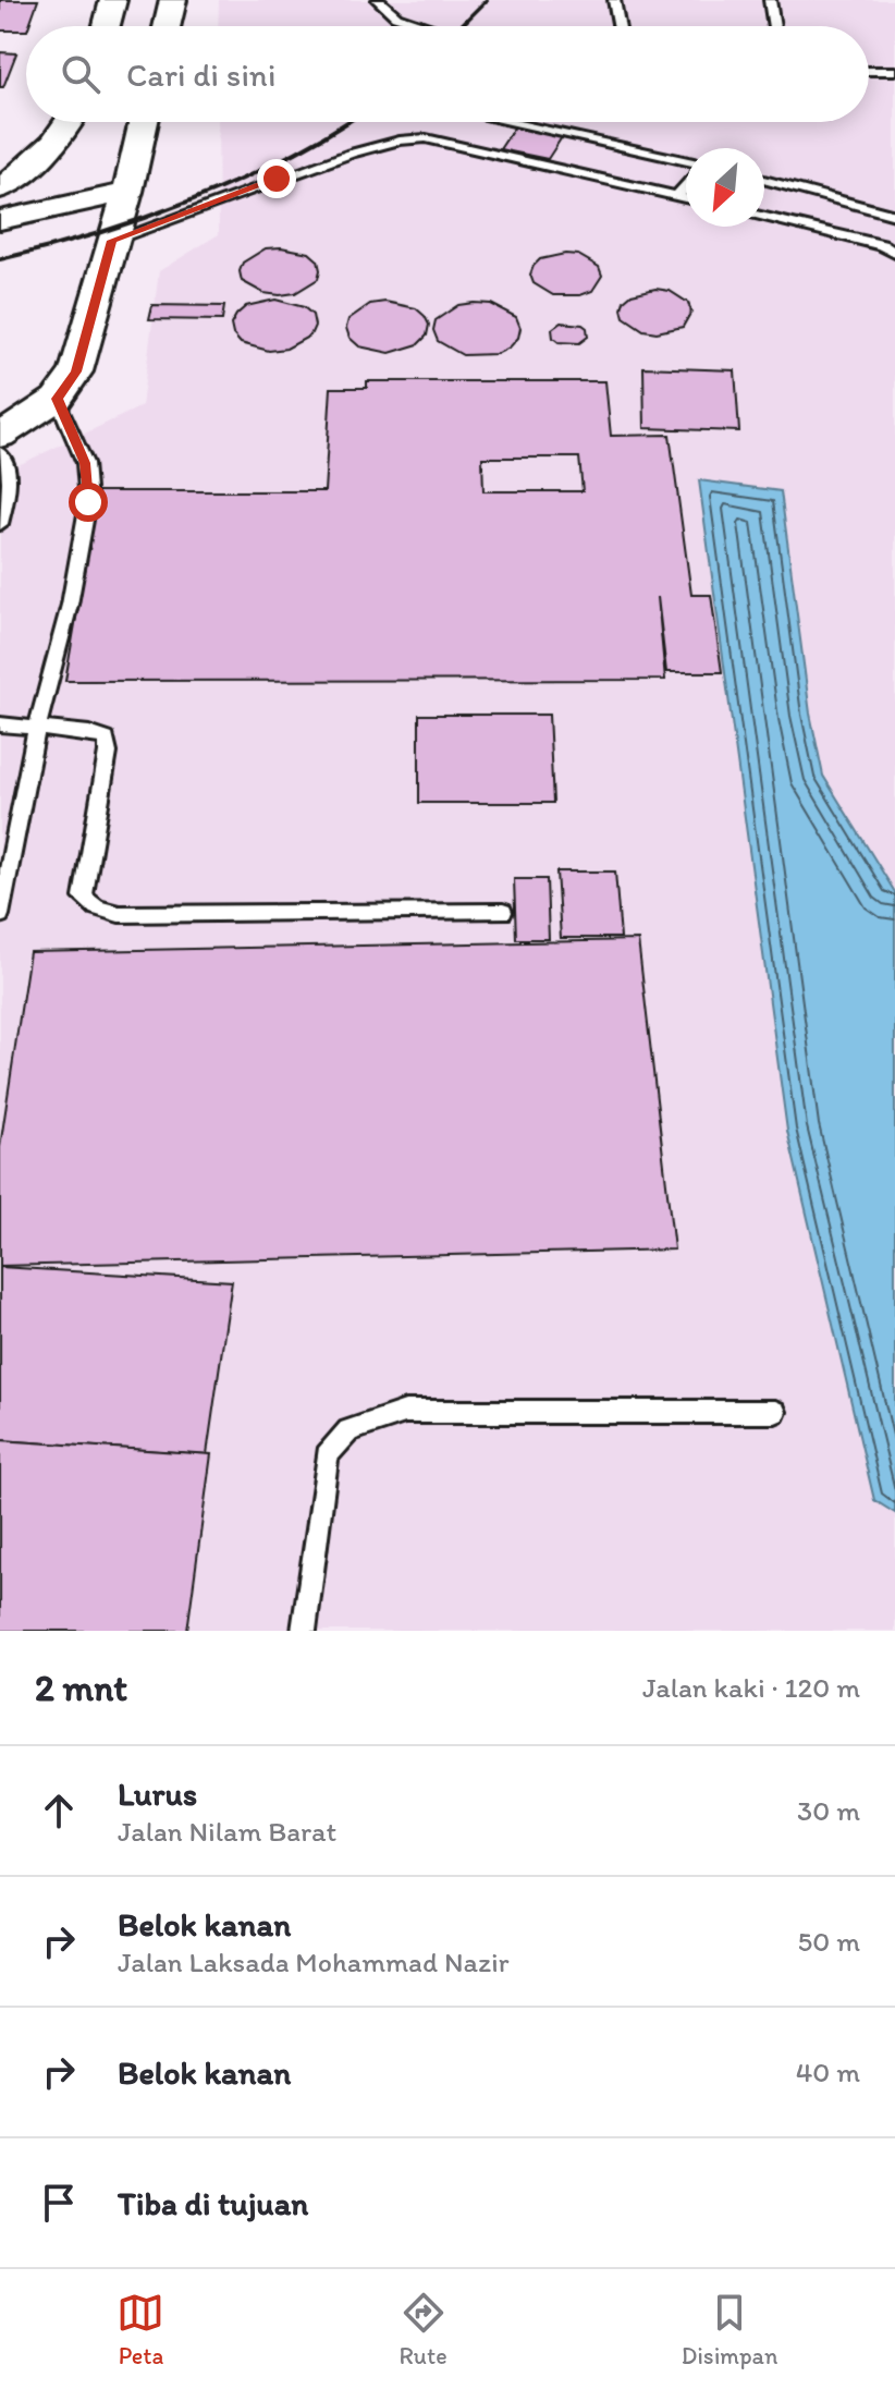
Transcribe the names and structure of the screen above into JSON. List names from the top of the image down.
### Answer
{
  "north": "bottom left",
  "page": {
    "search": "Cari di sini",
    "heading": ["2 mnt", "Jalan kaki · 120 m"],
    "list": [
      ["Lurus", "Jalan Nilam Barat", "30 m"],
      ["Belok kanan", "Jalan Laksada Mohammad Nazir", "50 m"],
      ["Belok kanan", "40 m"],
      "Tiba di tujuan"
    ],
    "nav": ["Peta", "Rute", "Disimpan"]
  }
}
